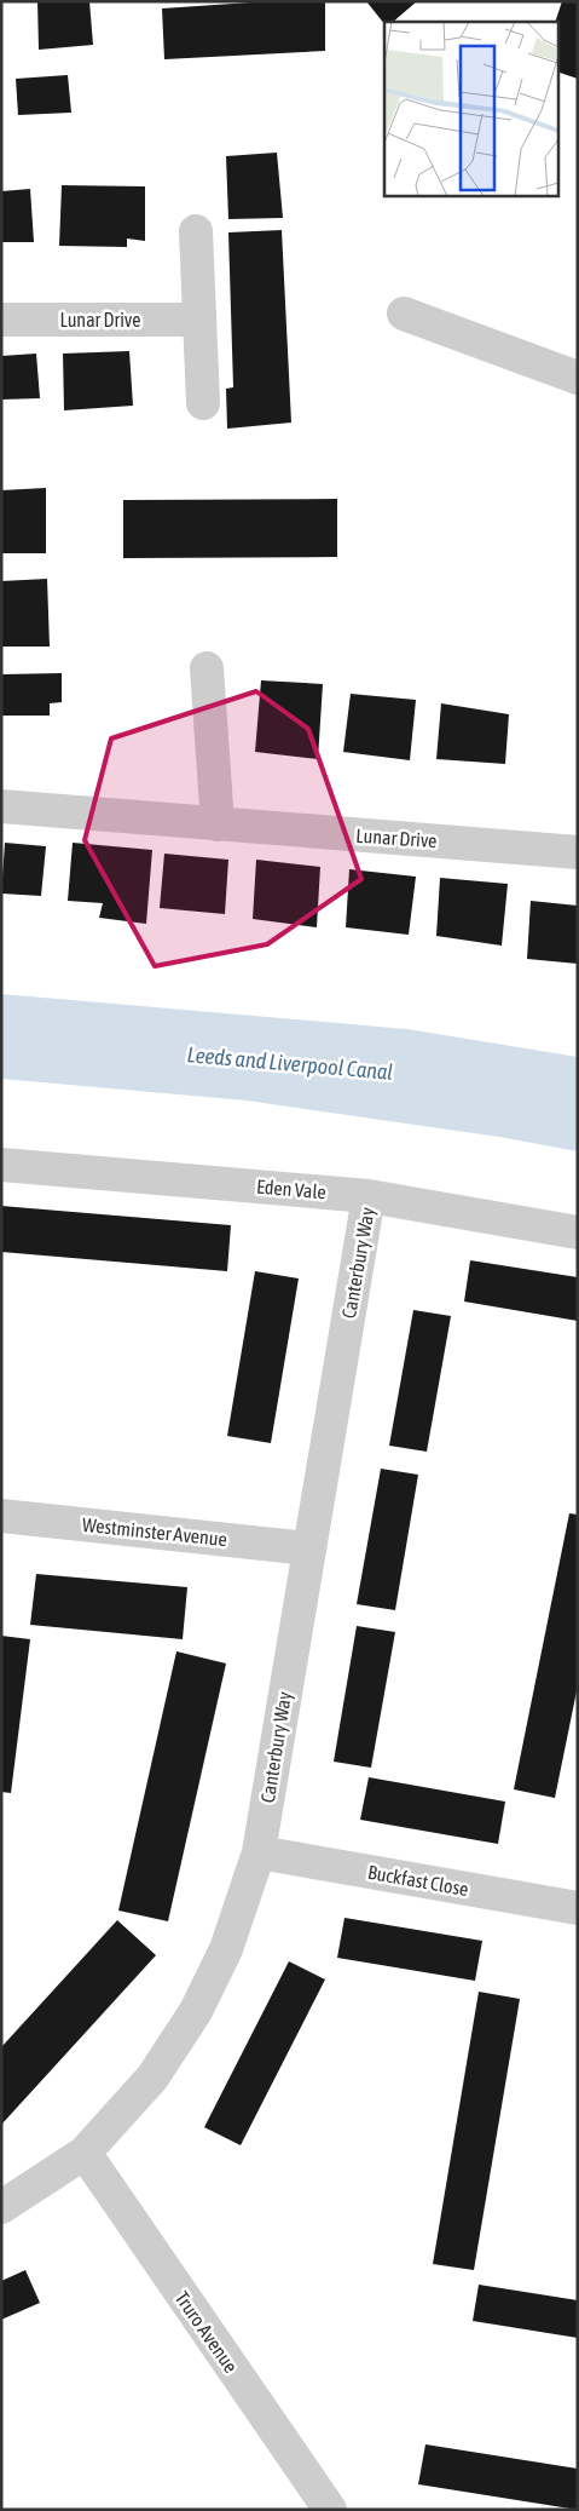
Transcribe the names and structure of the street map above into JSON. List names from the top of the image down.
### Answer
{
  "streets": {
    "street": [
      "Lunar Drive",
      "Eden Vale",
      "Canterbury Way",
      "Westminster Avenue",
      "Buckfast Close",
      "Truro Avenue"
    ]
  },
  "crossings": [
    ["Eden Vale", "Canterbury Way"],
    ["Canterbury Way", "Westminster Avenue"],
    ["Canterbury Way", "Buckfast Close"],
    ["Canterbury Way", "Truro Avenue"]
  ],
  "water": ["Leeds and Liverpool Canal"]
}
